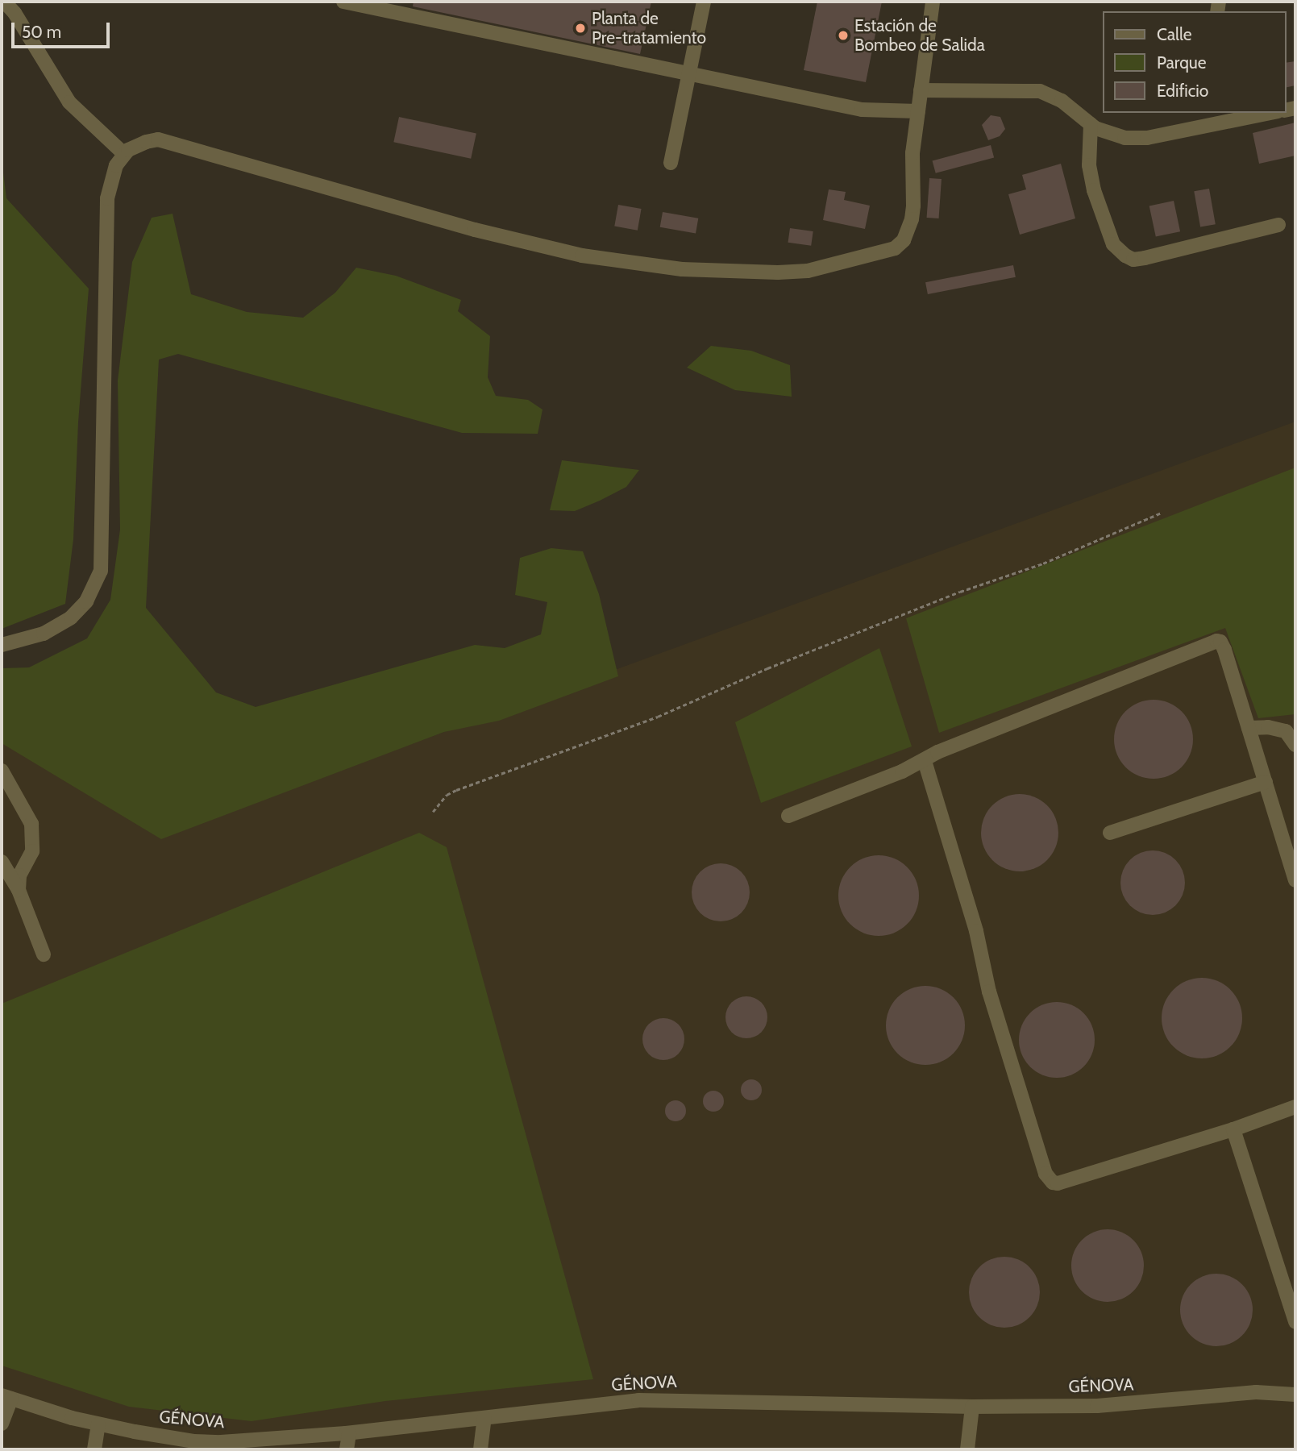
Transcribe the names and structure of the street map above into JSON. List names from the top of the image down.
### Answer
{
  "streets": {
    "street": ["GÉNOVA"]
  },
  "places": ["Planta de Pre-tratamiento", "Estación de Bombeo de Salida"],
  "legend": ["Calle", "Parque", "Edificio"],
  "scale_bar": "50 m"
}
